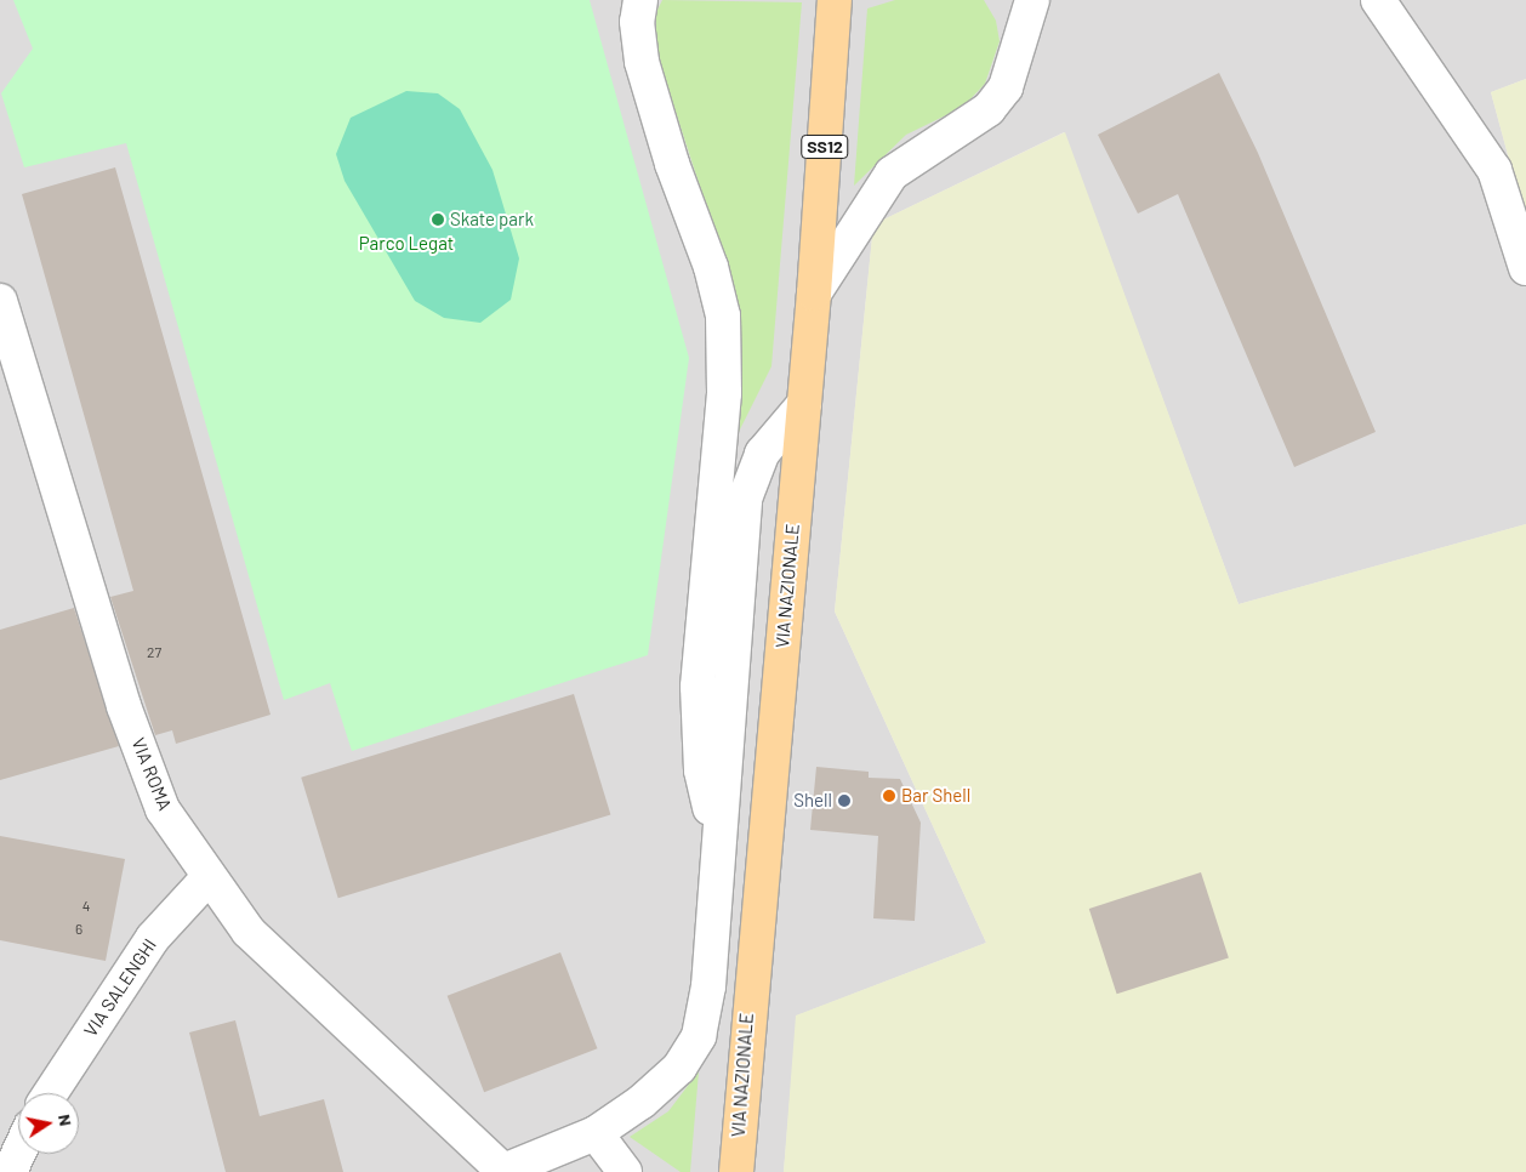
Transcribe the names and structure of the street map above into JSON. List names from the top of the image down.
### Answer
{
  "streets": {
    "main road": ["SS12", "VIA NAZIONALE"],
    "street": ["VIA ROMA", "VIA SALENGHI"]
  },
  "crossings": [
    ["VIA ROMA", "VIA SALENGHI"]
  ],
  "parks": ["Parco Legat"],
  "places": ["Skate park", "Bar Shell", "Shell"],
  "house_numbers": ["27", "4", "6"],
  "north": "right"
}
